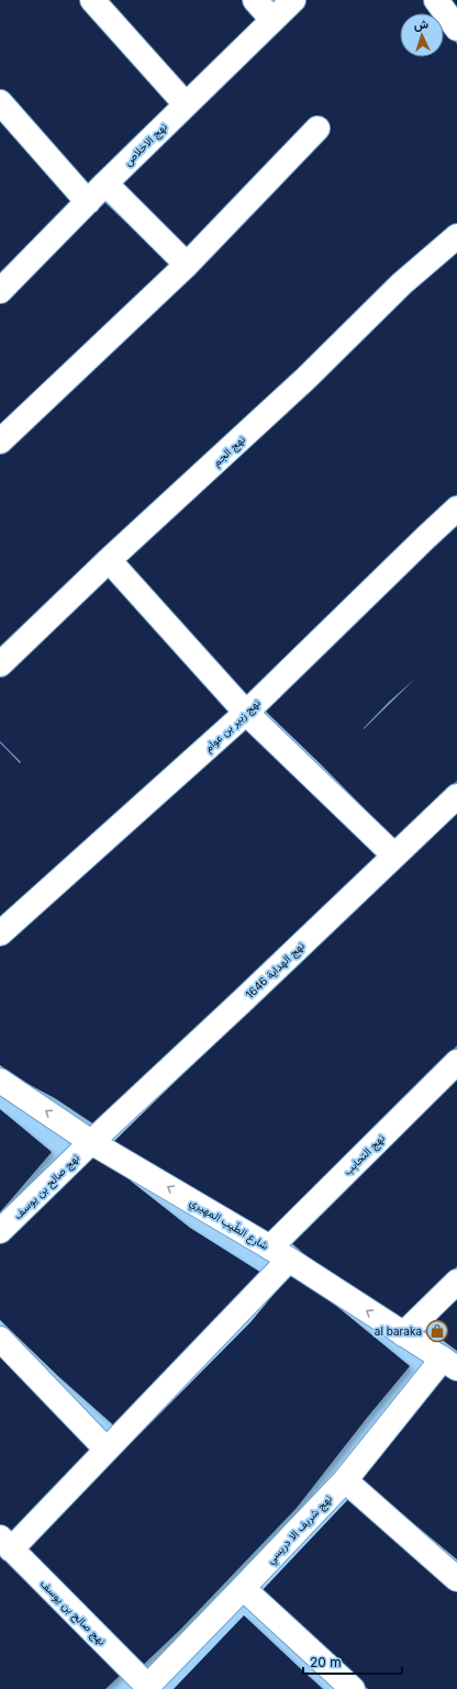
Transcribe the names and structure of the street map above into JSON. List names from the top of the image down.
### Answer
{
  "streets": {
    "street": [
      "نهج الاخلاص",
      "نهج الجم",
      "نهج زبير بن عوام",
      "نهج الهداية 1646",
      "نهج التحابب",
      "نهج صالح بن يوسف",
      "شارع الطّيب المهيري",
      "نهج شريف الا دريسي"
    ]
  },
  "crossings": [
    ["نهج الهداية 1646", "نهج صالح بن يوسف"],
    ["نهج الهداية 1646", "شارع الطّيب المهيري"],
    ["نهج التحابب", "نهج صالح بن يوسف"],
    ["نهج التحابب", "شارع الطّيب المهيري"],
    ["نهج صالح بن يوسف", "شارع الطّيب المهيري"],
    ["نهج صالح بن يوسف", "نهج شريف الا دريسي"],
    ["شارع الطّيب المهيري", "نهج شريف الا دريسي"]
  ],
  "one_way": ["شارع الطّيب المهيري"],
  "places": {
    "shop": ["al baraka"]
  },
  "scale_bar": "20 m",
  "north": "top"
}
